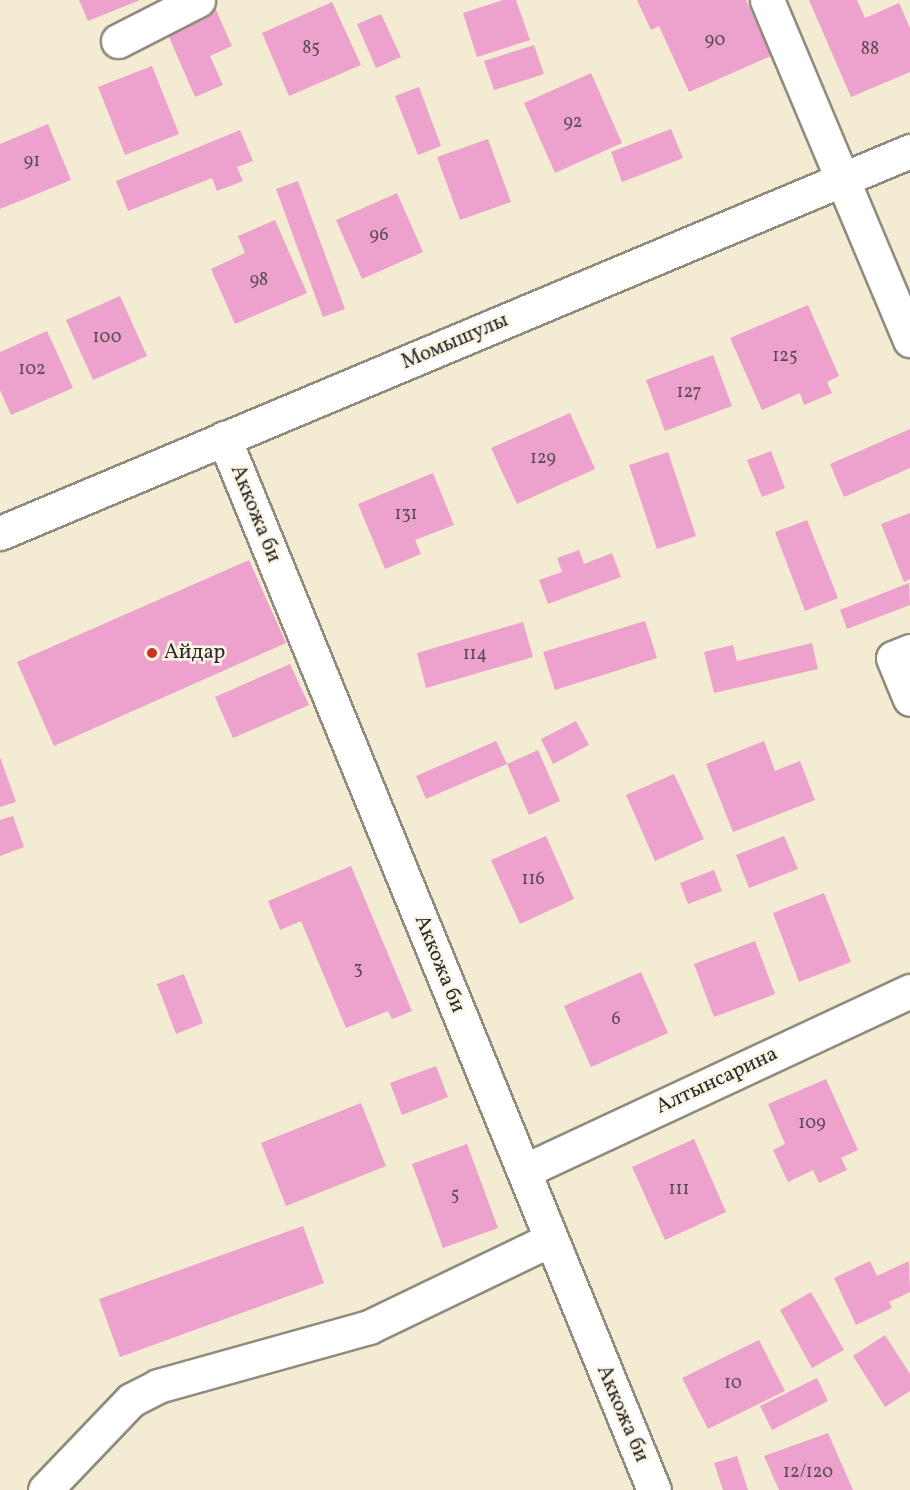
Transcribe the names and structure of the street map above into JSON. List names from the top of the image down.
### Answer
{
  "streets": {
    "street": ["Момышулы", "Аккожа би", "Алтынсарина"]
  },
  "crossings": [
    ["Момышулы", "Аккожа би"],
    ["Аккожа би", "Алтынсарина"]
  ],
  "places": ["Айдар"],
  "house_numbers": [
    "90",
    "85",
    "88",
    "92",
    "91",
    "96",
    "98",
    "100",
    "125",
    "102",
    "127",
    "129",
    "131",
    "114",
    "116",
    "3",
    "6",
    "109",
    "111",
    "5",
    "10",
    "12/120"
  ]
}
